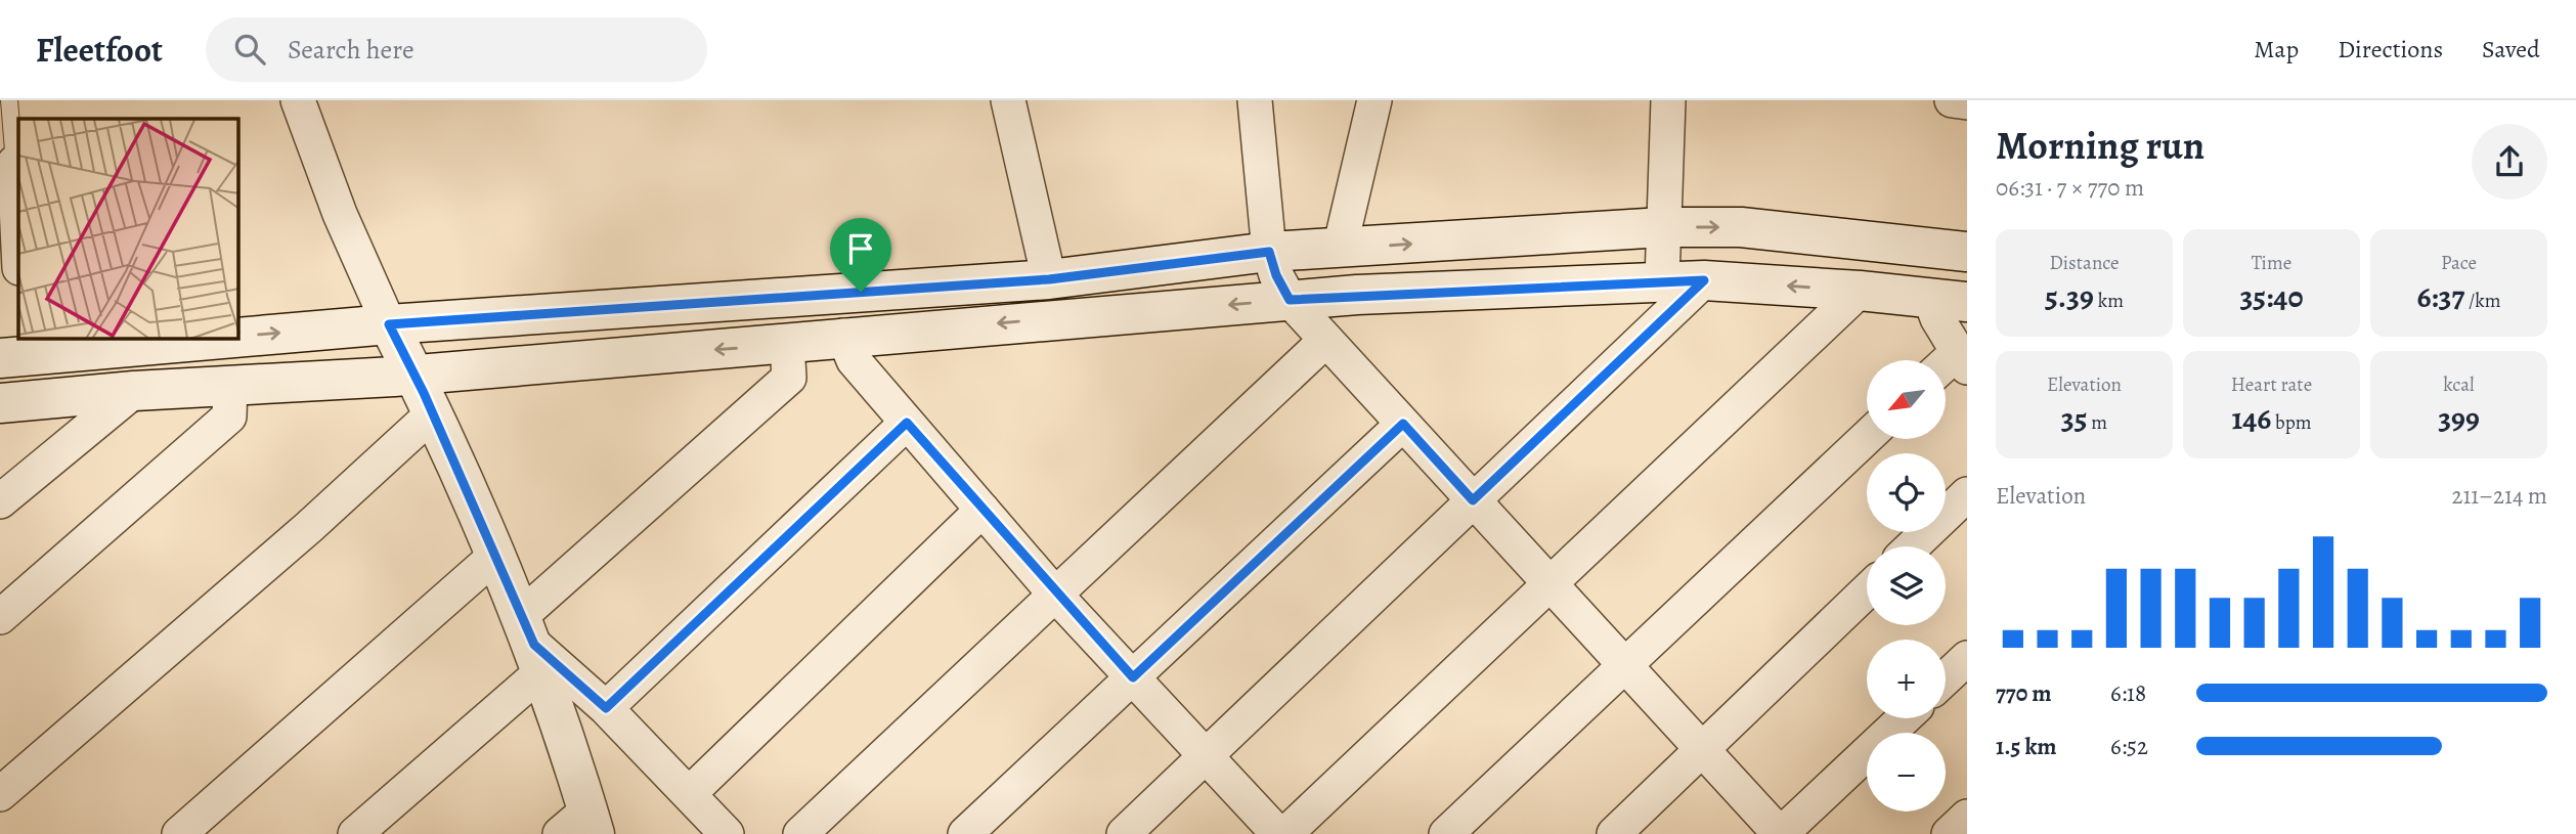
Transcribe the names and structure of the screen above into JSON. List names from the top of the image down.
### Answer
{
  "north": "bottom left",
  "page": {
    "header": "Fleetfoot",
    "search": "Search here",
    "nav": ["Map", "Directions", "Saved"],
    "heading": ["Morning run", "06:31 · 7 × 770 m"],
    "stats": [
      ["Distance", "5.39 km"],
      ["Time", "35:40"],
      ["Pace", "6:37 /km"],
      ["Elevation", "35 m"],
      ["Heart rate", "146 bpm"],
      ["kcal", "399"]
    ],
    "map_buttons": ["+", "−"],
    "chart": ["Elevation", "211–214 m"],
    "list": [
      {
        "name": "770 m",
        "note": "6:18"
      },
      {
        "name": "1.5 km",
        "note": "6:52"
      }
    ]
  }
}
